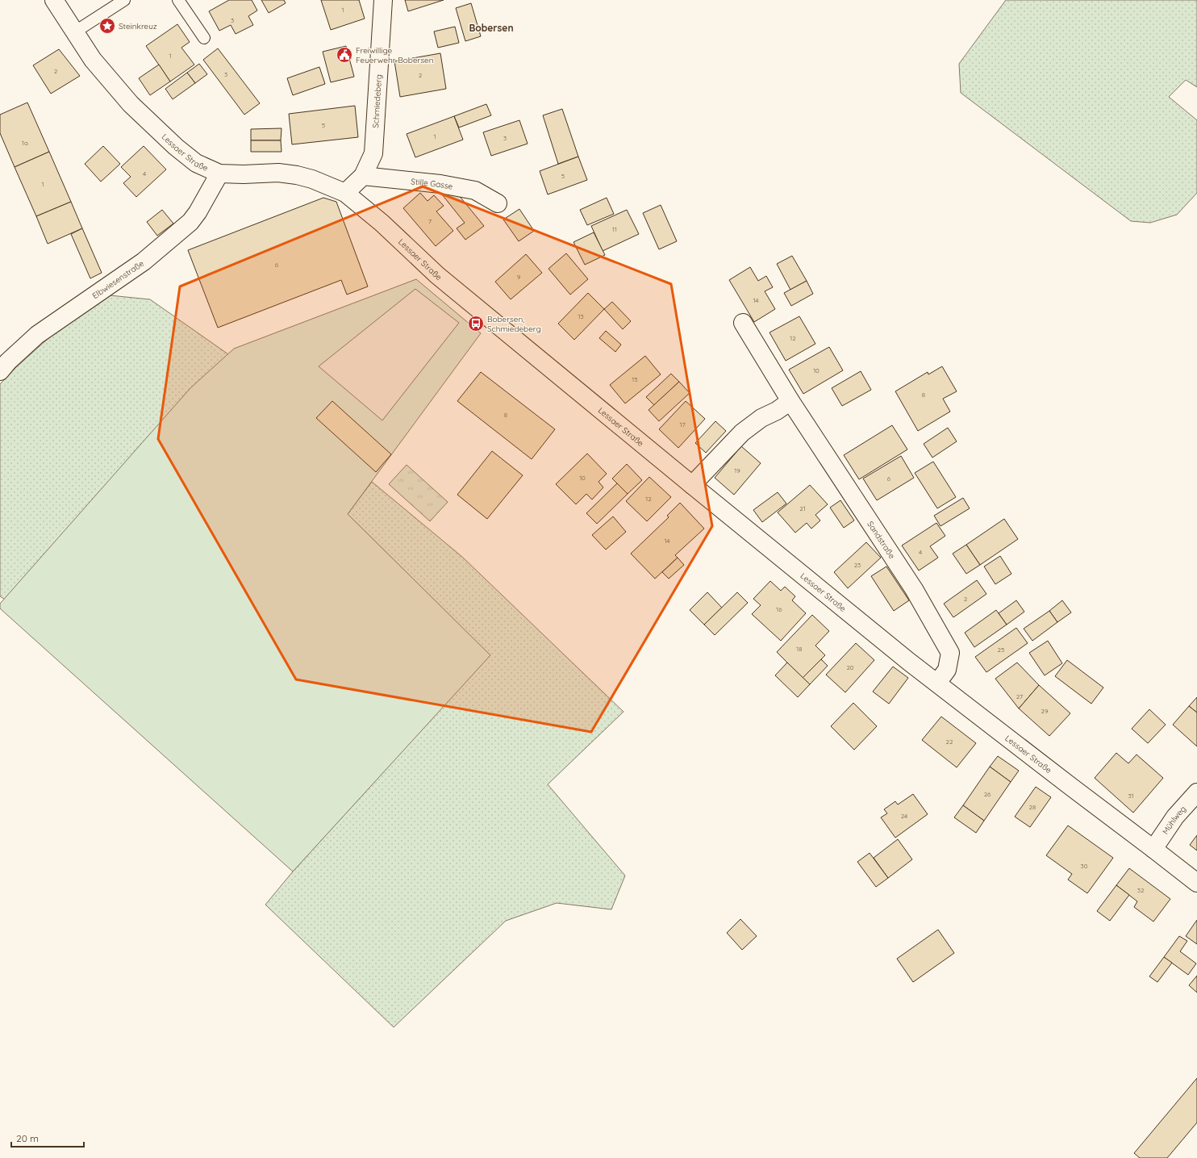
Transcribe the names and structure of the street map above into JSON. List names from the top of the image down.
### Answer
{
  "streets": {
    "street": [
      "Schmiedeberg",
      "Lessaer Straße",
      "Stille Gasse",
      "Elbwiesenstraße",
      "Sandstraße",
      "Mühlweg"
    ]
  },
  "crossings": [
    ["Schmiedeberg", "Lessaer Straße"],
    ["Schmiedeberg", "Stille Gasse"],
    ["Lessaer Straße", "Elbwiesenstraße"],
    ["Lessaer Straße", "Sandstraße"],
    ["Lessaer Straße", "Mühlweg"]
  ],
  "districts": ["Bobersen"],
  "places": {
    "place": ["Steinkreuz"],
    "public building": ["Freiwillige Feuerwehr Bobersen"],
    "bus stop": ["Bobersen, Schmiedeberg"]
  },
  "house_numbers": [
    "1",
    "3",
    "1",
    "2",
    "3",
    "2",
    "5",
    "1",
    "3",
    "1a",
    "4",
    "5",
    "1",
    "7",
    "11",
    "6",
    "9",
    "14",
    "13",
    "12",
    "10",
    "15",
    "8",
    "8",
    "17",
    "19",
    "10",
    "6",
    "12",
    "21",
    "14",
    "4",
    "23",
    "2",
    "16",
    "18",
    "25",
    "20",
    "27",
    "29",
    "22",
    "26",
    "31",
    "28",
    "24",
    "30",
    "32"
  ],
  "scale_bar": "20 m"
}
